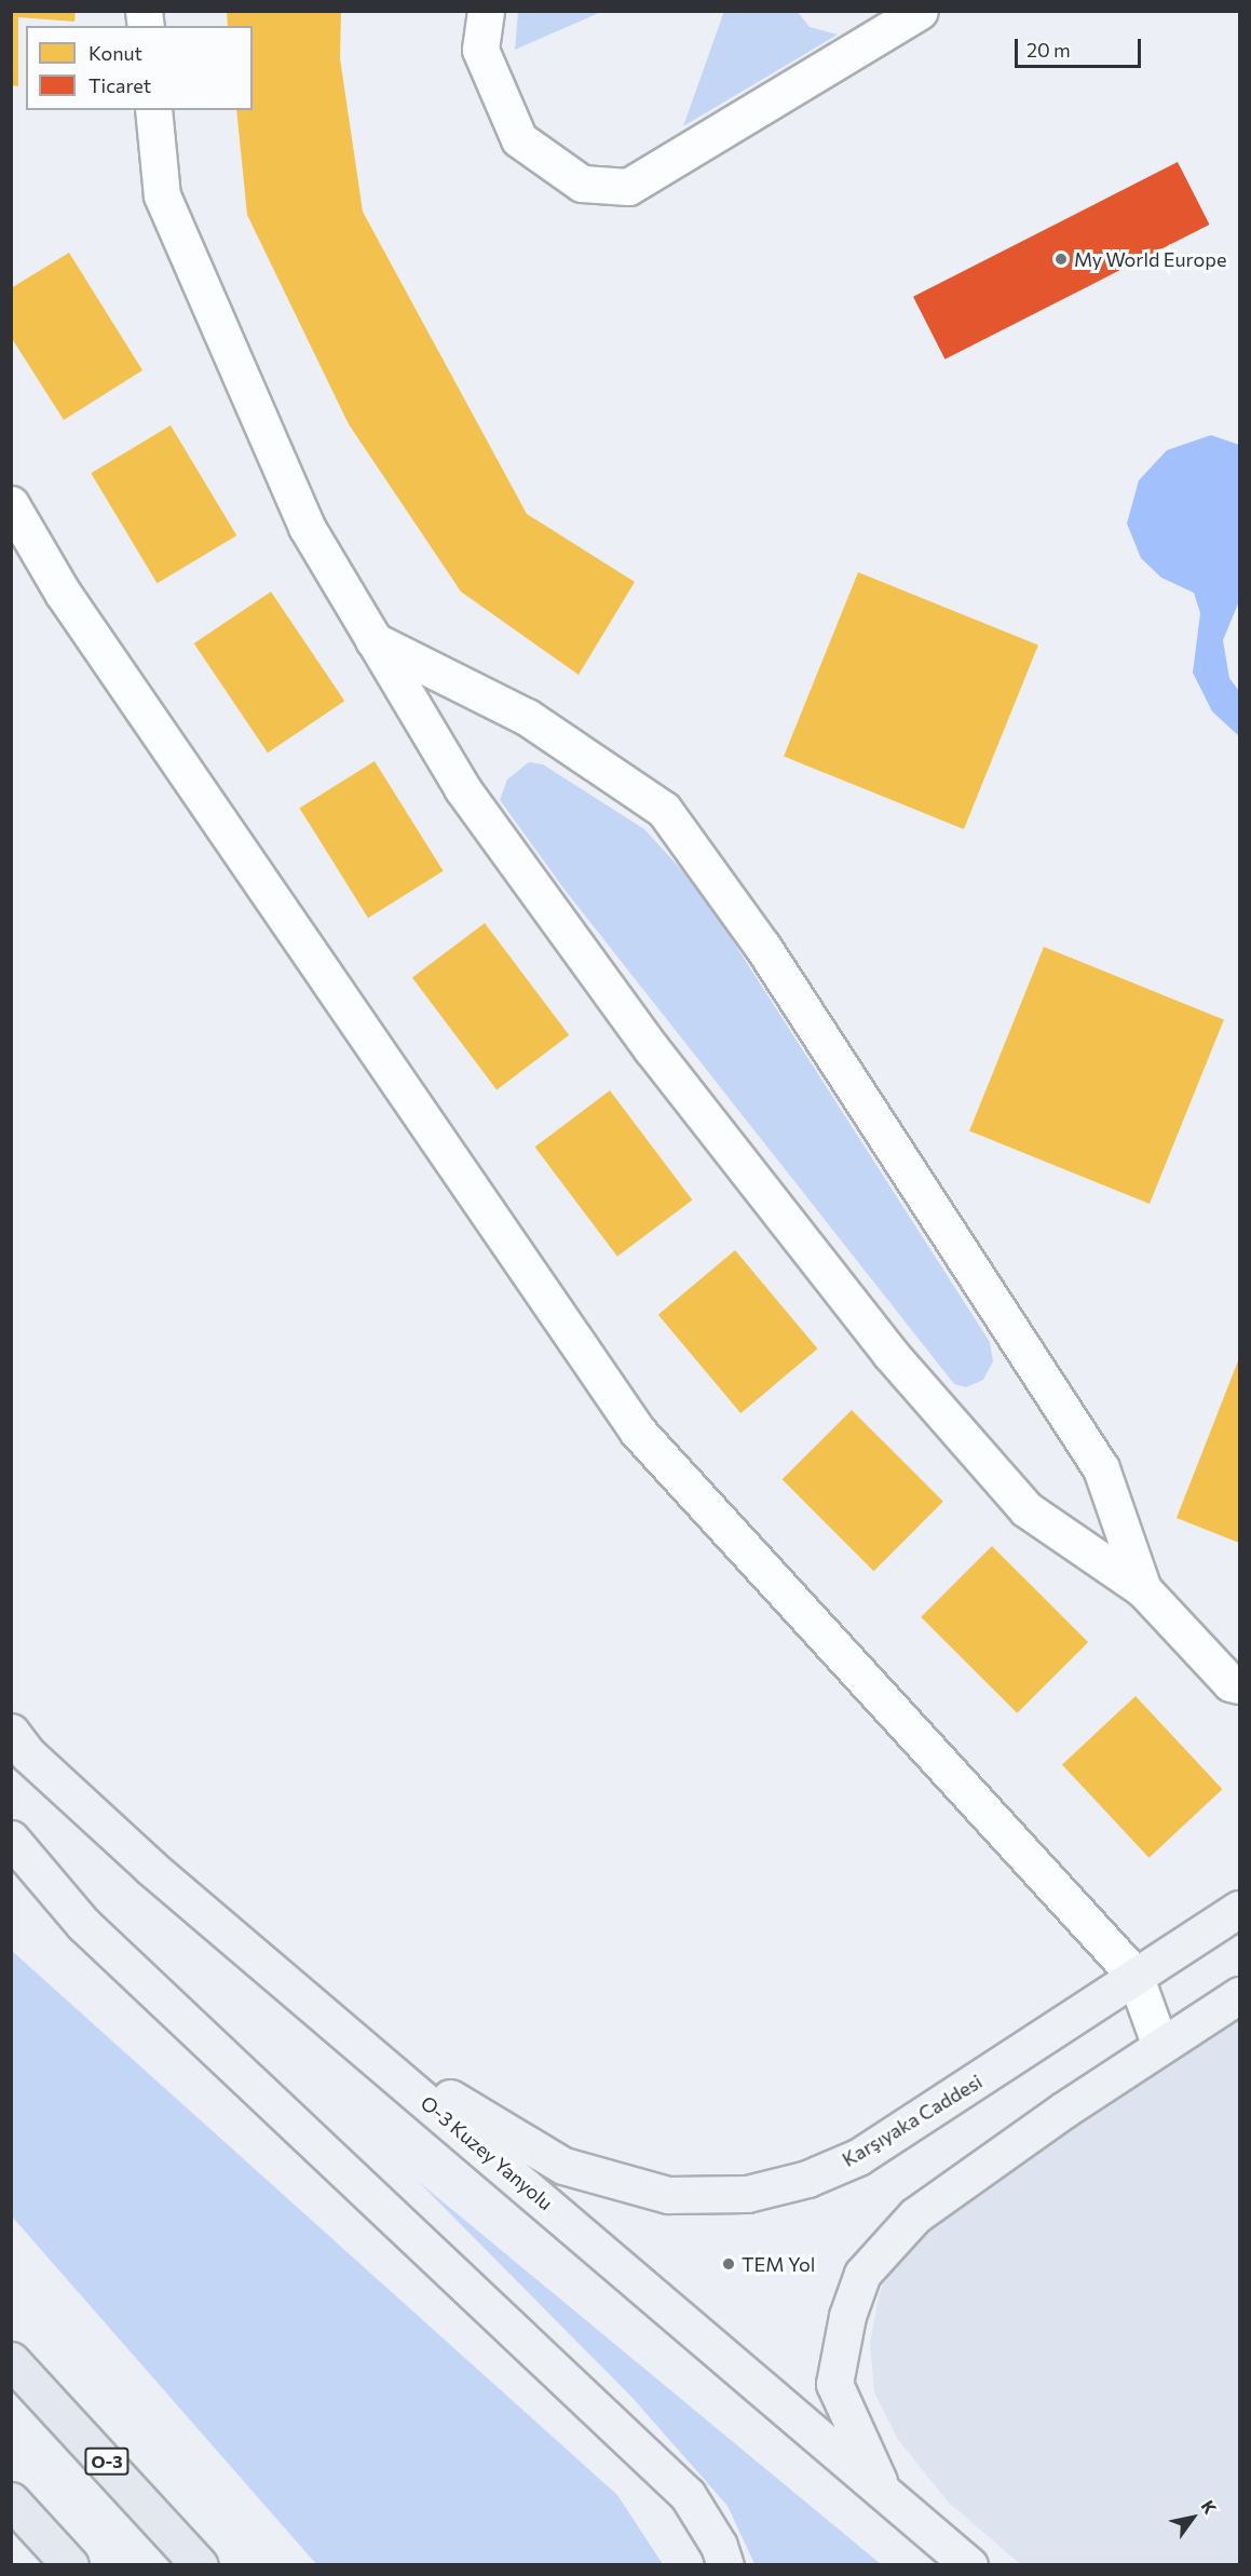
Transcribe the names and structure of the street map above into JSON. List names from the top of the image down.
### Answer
{
  "streets": {
    "highway": ["O-3"],
    "main road": ["Karşıyaka Caddesi", "O-3 Kuzey Yanyolu"]
  },
  "crossings": [
    ["Karşıyaka Caddesi", "O-3 Kuzey Yanyolu"]
  ],
  "places": ["My World Europe", "TEM Yol"],
  "legend": ["Konut", "Ticaret"],
  "scale_bar": "20 m",
  "north": "top right"
}
